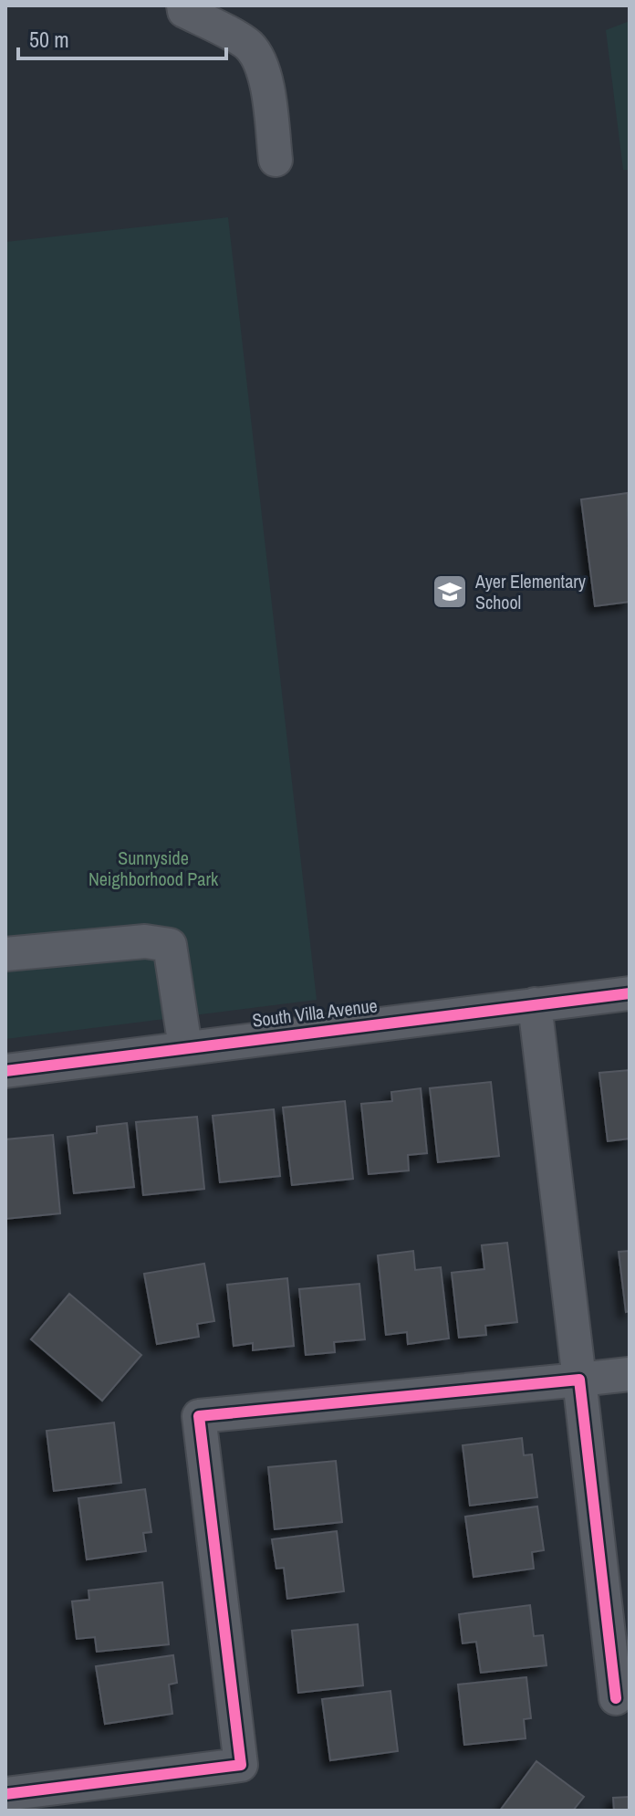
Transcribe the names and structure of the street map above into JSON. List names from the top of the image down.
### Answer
{
  "streets": {
    "street": ["South Villa Avenue"]
  },
  "parks": ["Sunnyside Neighborhood Park"],
  "places": {
    "school or university": ["Ayer Elementary School"]
  },
  "scale_bar": "50 m"
}
